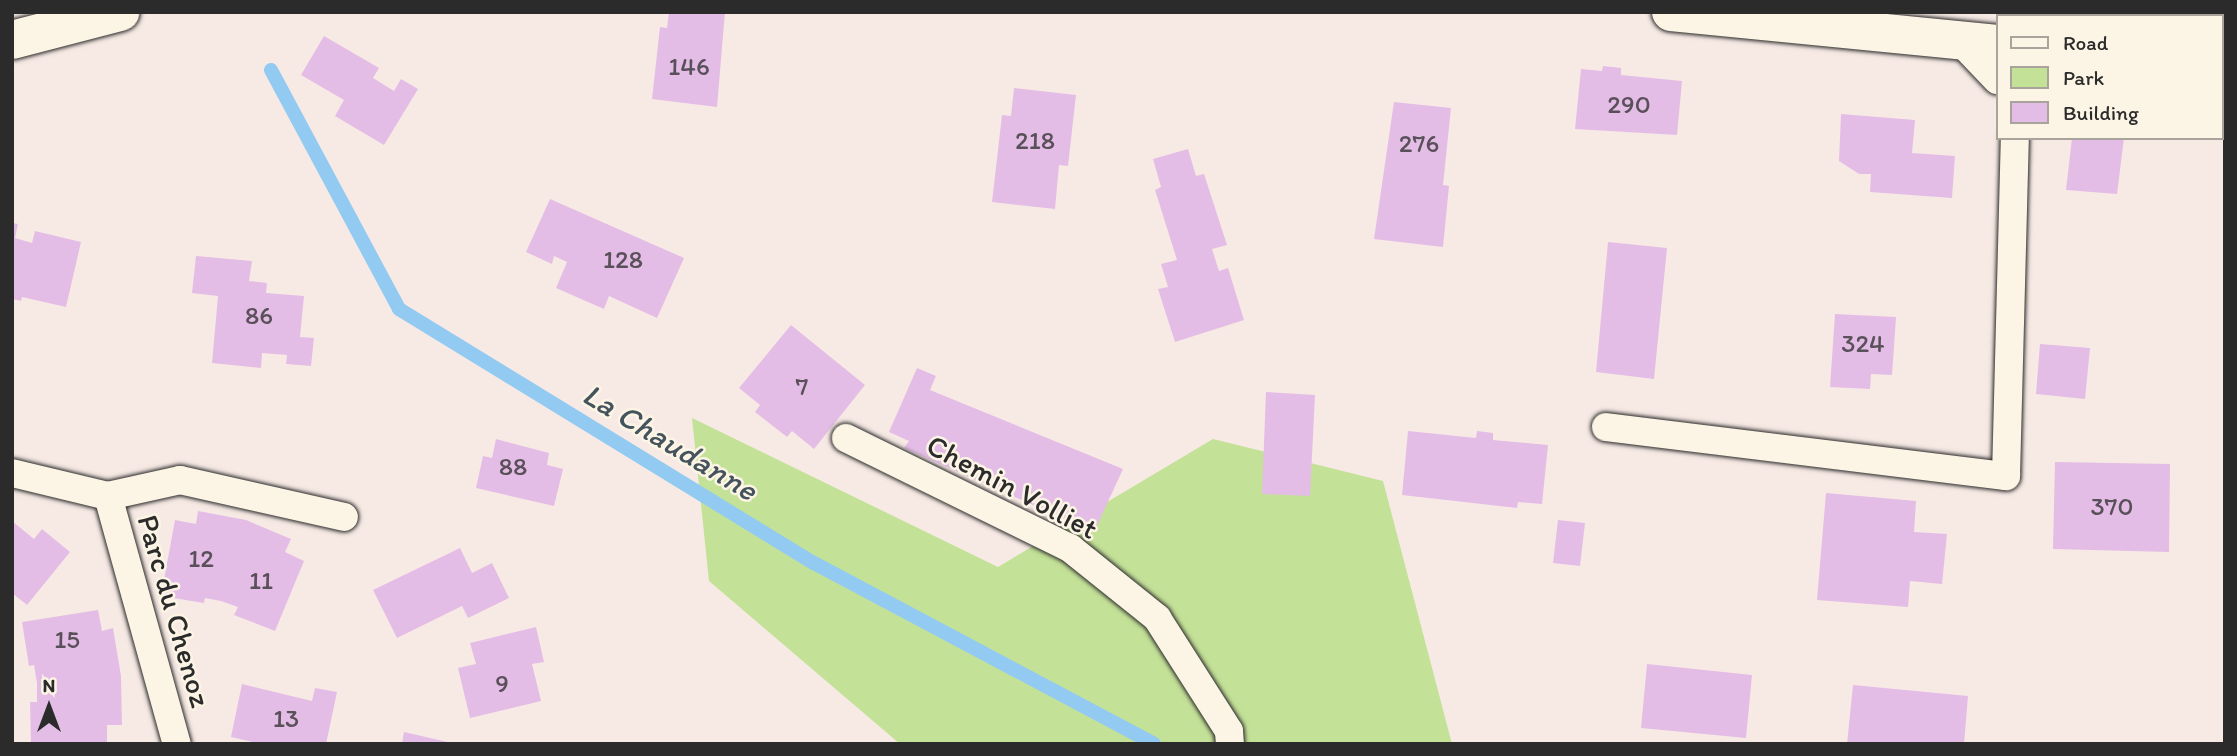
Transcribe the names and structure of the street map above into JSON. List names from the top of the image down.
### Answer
{
  "streets": {
    "lane": ["Chemin Volliet", "Parc du Chenoz"]
  },
  "water": ["La Chaudanne"],
  "house_numbers": [
    "146",
    "290",
    "218",
    "276",
    "128",
    "86",
    "324",
    "7",
    "88",
    "370",
    "12",
    "11",
    "15",
    "9",
    "13"
  ],
  "legend": ["Road", "Park", "Building"],
  "north": "top"
}
